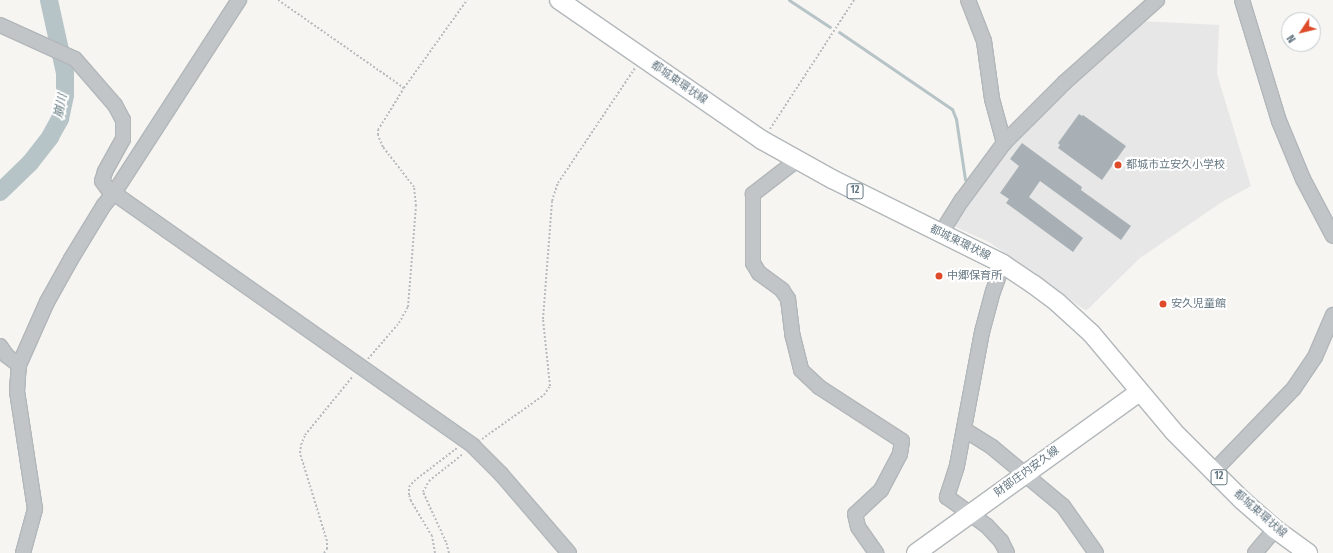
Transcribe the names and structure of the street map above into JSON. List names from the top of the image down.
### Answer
{
  "streets": {
    "main road": ["都城東環状線", "12", "財部庄内安久線"]
  },
  "crossings": [
    ["都城東環状線", "財部庄内安久線"]
  ],
  "water": ["崩川"],
  "places": ["都城市立安久小学校", "中郷保育所", "安久児童館"],
  "north": "bottom left"
}
